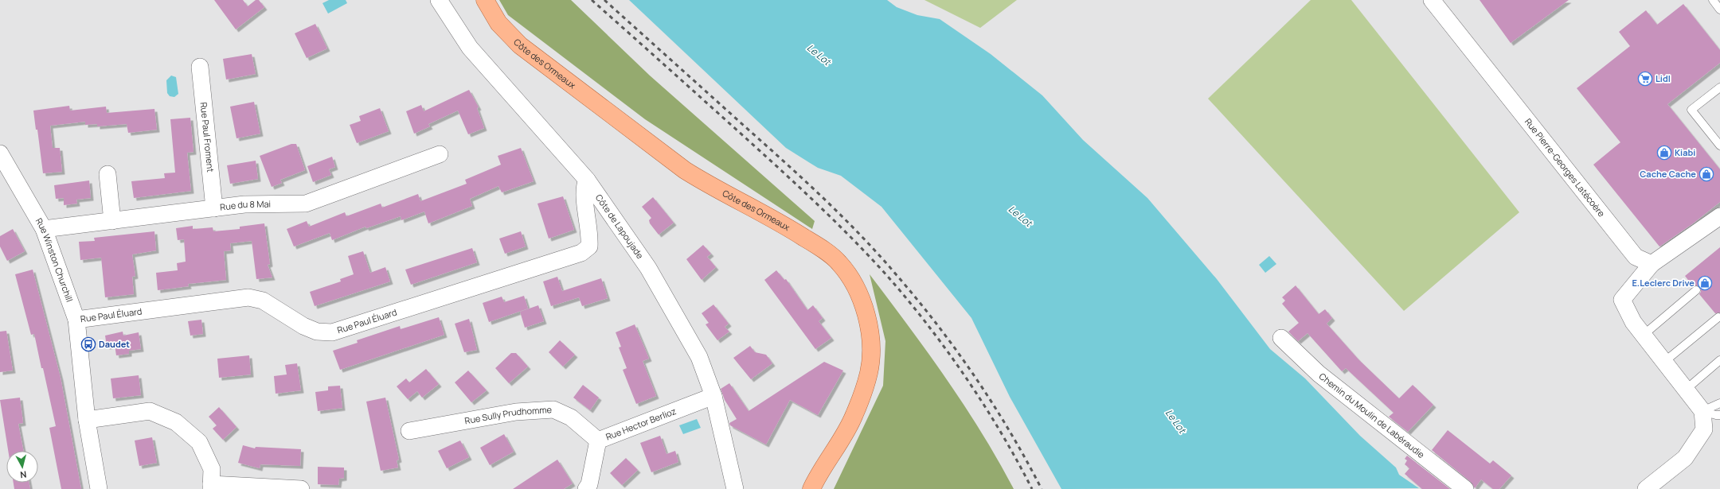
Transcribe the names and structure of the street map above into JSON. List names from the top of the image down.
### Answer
{
  "streets": {
    "main road": ["Côte des Ormeaux"],
    "street": [
      "Rue Paul Froment",
      "Rue Pierre-Georges Latécoère",
      "Rue du 8 Mai",
      "Côte de Lapoujade",
      "Rue Winston Churchill",
      "Rue Paul Éluard",
      "Chemin du Moulin de Labéraudie",
      "Rue Sully Prudhomme",
      "Rue Hector Berlioz"
    ]
  },
  "crossings": [
    ["Rue Paul Froment", "Rue du 8 Mai"],
    ["Rue du 8 Mai", "Rue Winston Churchill"],
    ["Côte de Lapoujade", "Rue Paul Éluard"],
    ["Côte de Lapoujade", "Rue Hector Berlioz"],
    ["Rue Winston Churchill", "Rue Paul Éluard"],
    ["Rue Sully Prudhomme", "Rue Hector Berlioz"]
  ],
  "water": ["Le Lot"],
  "places": {
    "supermarket": ["Lidl"],
    "shop": ["Kiabi", "Cache Cache", "E.Leclerc Drive"],
    "bus stop": ["Daudet"]
  },
  "north": "bottom"
}
